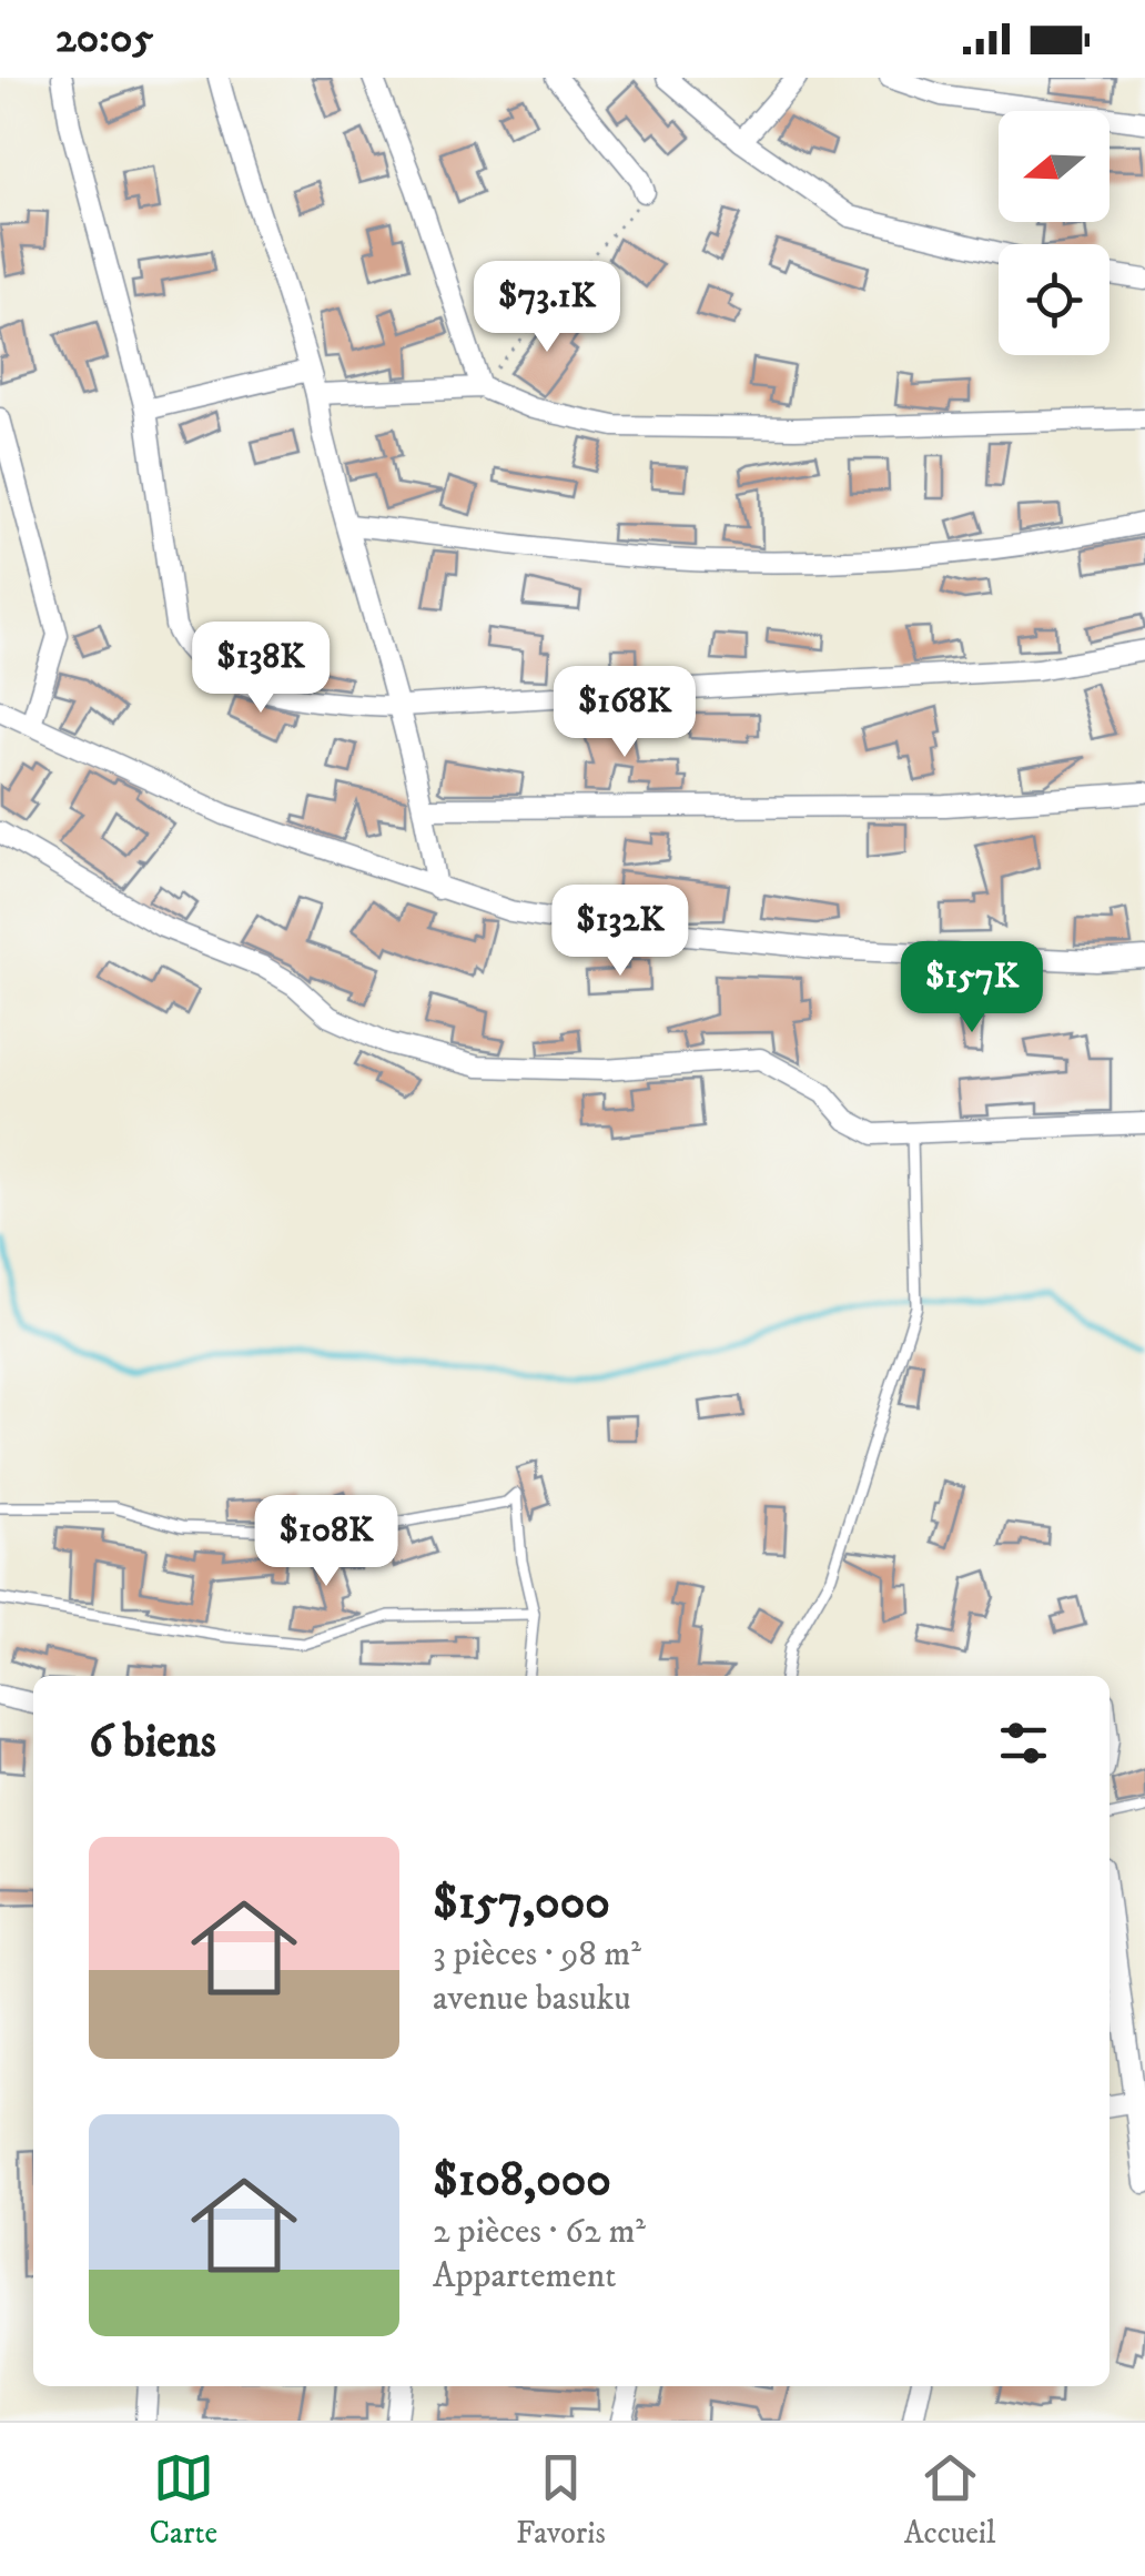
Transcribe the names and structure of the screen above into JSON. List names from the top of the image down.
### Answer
{
  "north": "left",
  "page": {
    "status": "20:05",
    "price": [
      "$73.1K",
      "$138K",
      "$168K",
      "$132K",
      "$157K",
      "$108K"
    ],
    "heading": "6 biens",
    "list": [
      {
        "name": "$157,000",
        "note": "3 pièces · 98 m² · avenue basuku"
      },
      {
        "name": "$108,000",
        "note": "2 pièces · 62 m² · Appartement"
      }
    ],
    "tabs": ["Carte", "Favoris", "Accueil"]
  }
}
